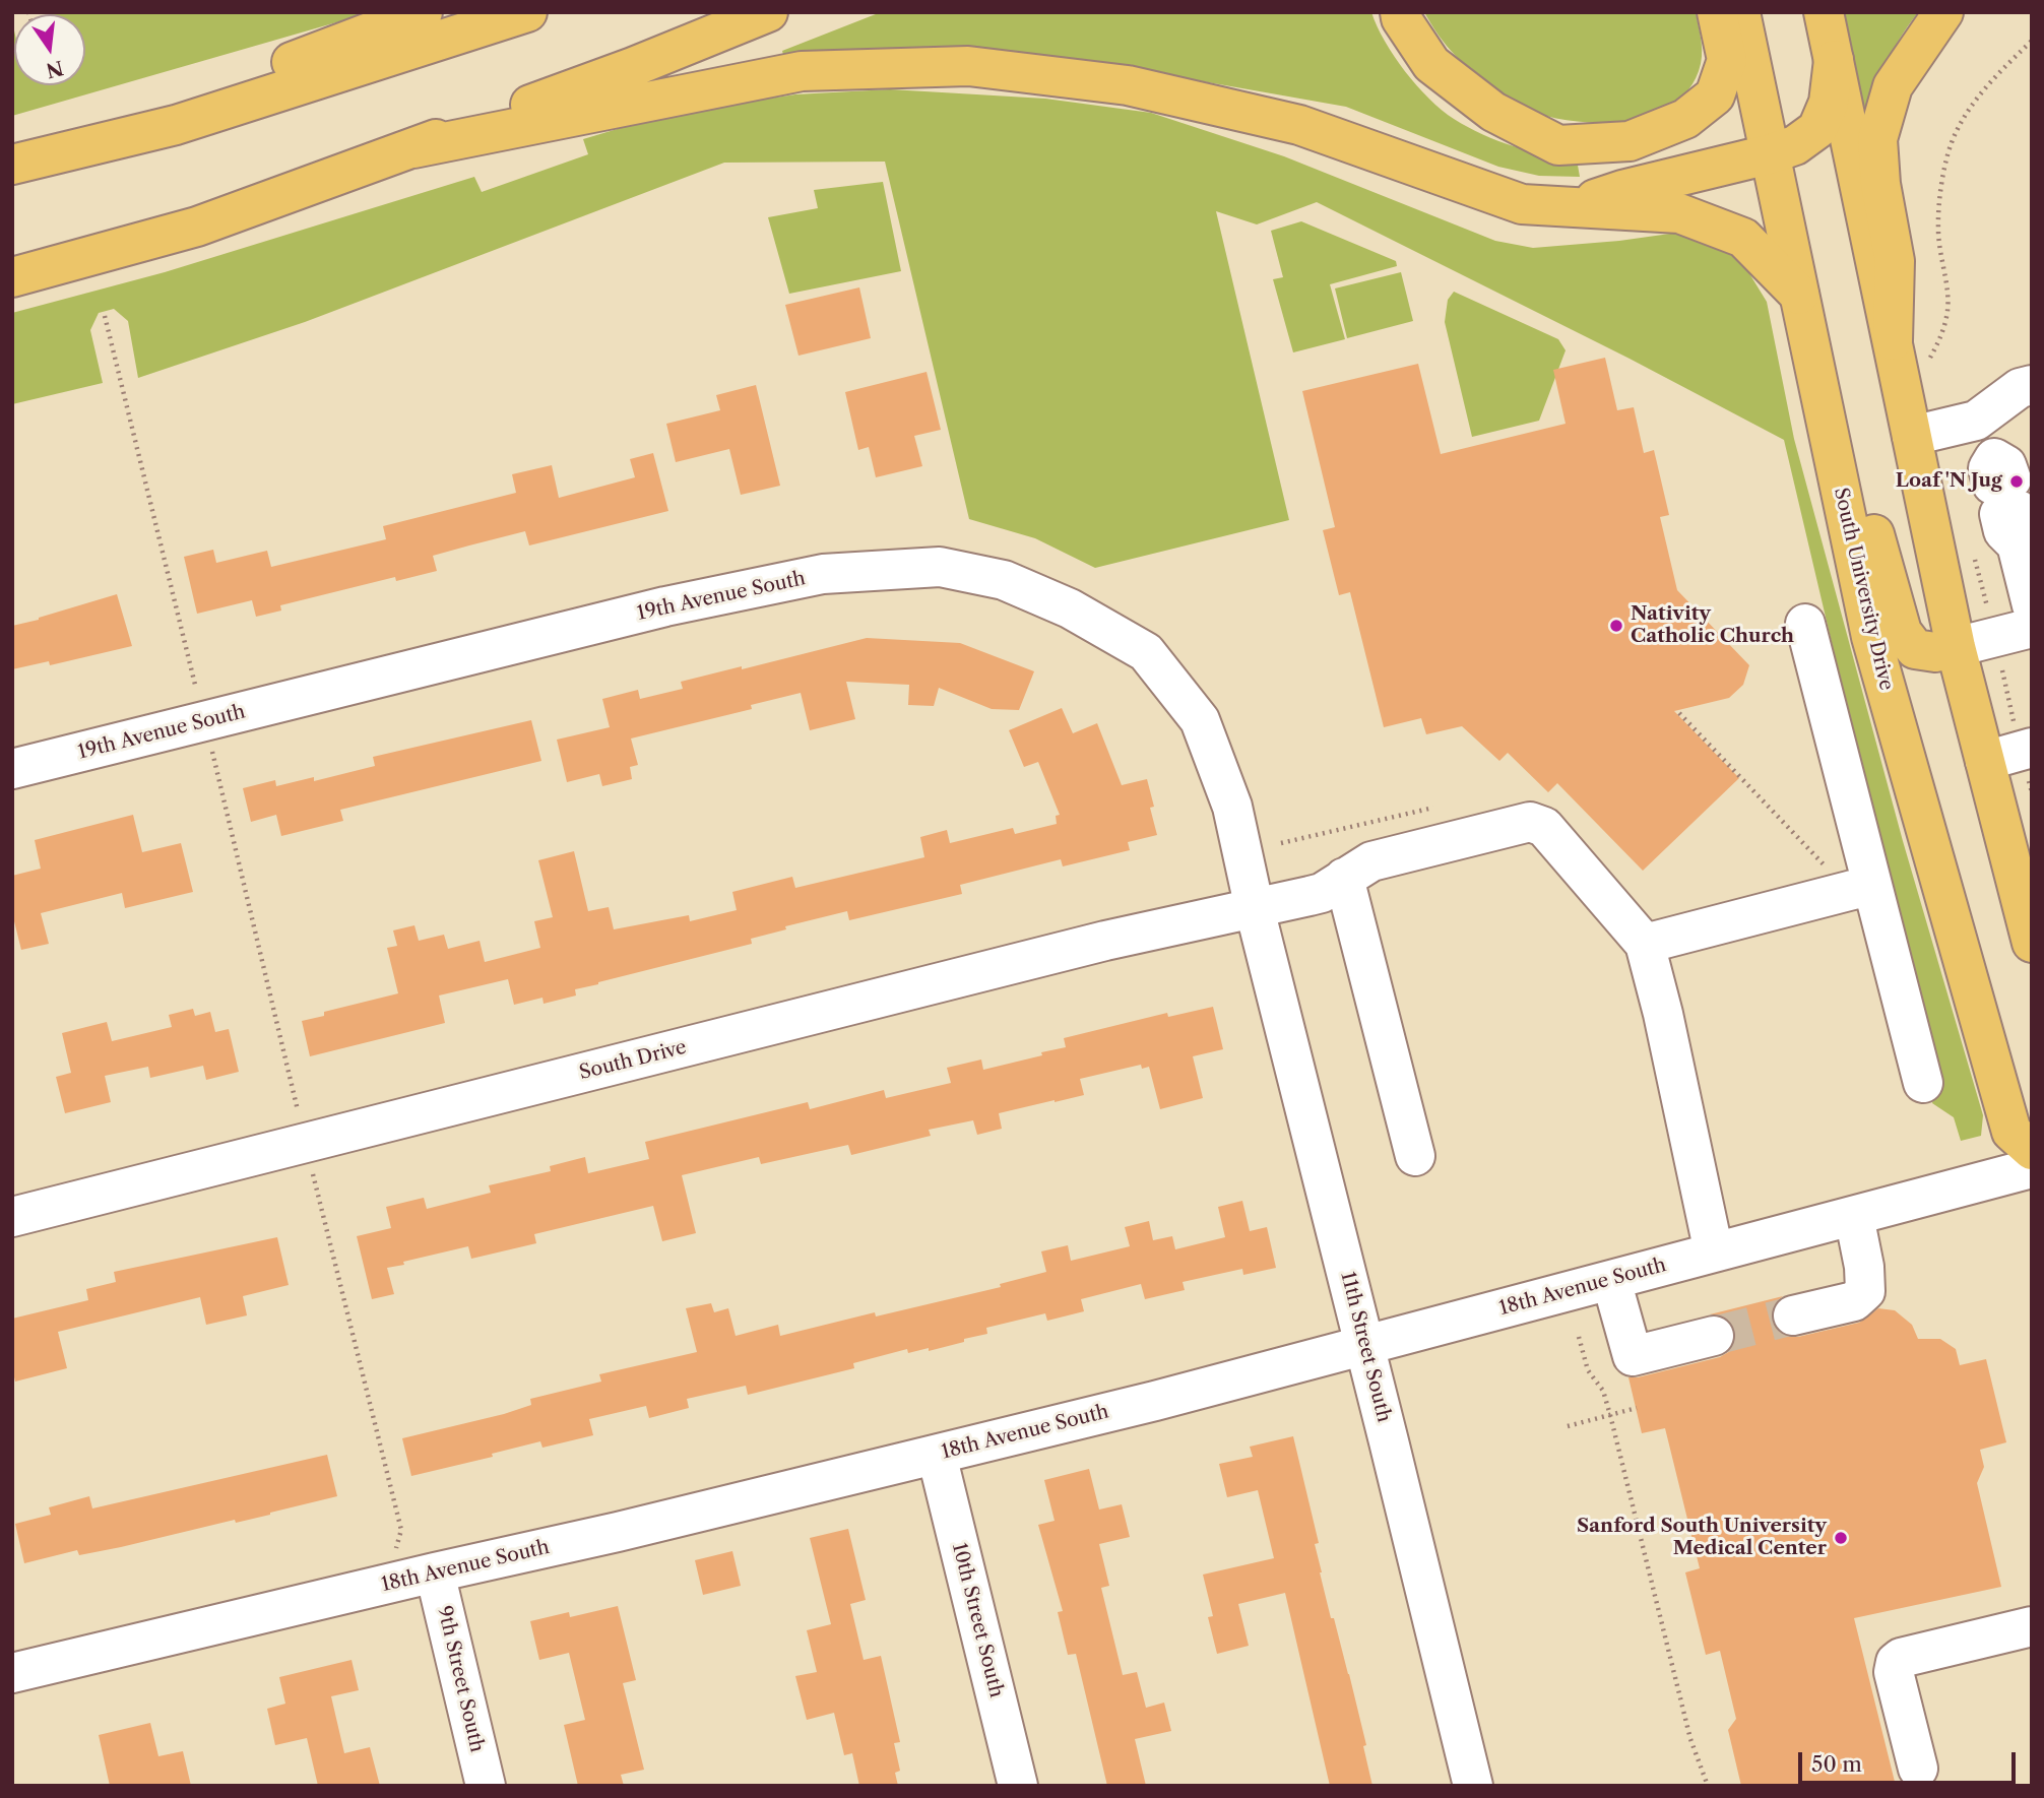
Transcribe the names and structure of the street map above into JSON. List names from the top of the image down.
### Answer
{
  "streets": {
    "main road": ["South University Drive"],
    "street": [
      "19th Avenue South",
      "South Drive",
      "18th Avenue South",
      "11th Street South",
      "10th Street South",
      "9th Street South"
    ]
  },
  "crossings": [
    ["19th Avenue South", "South Drive"],
    ["19th Avenue South", "11th Street South"],
    ["South Drive", "11th Street South"],
    ["18th Avenue South", "11th Street South"],
    ["18th Avenue South", "10th Street South"],
    ["18th Avenue South", "9th Street South"]
  ],
  "places": ["Loaf 'N Jug", "Nativity Catholic Church", "Sanford South University Medical Center"],
  "scale_bar": "50 m",
  "north": "bottom"
}
